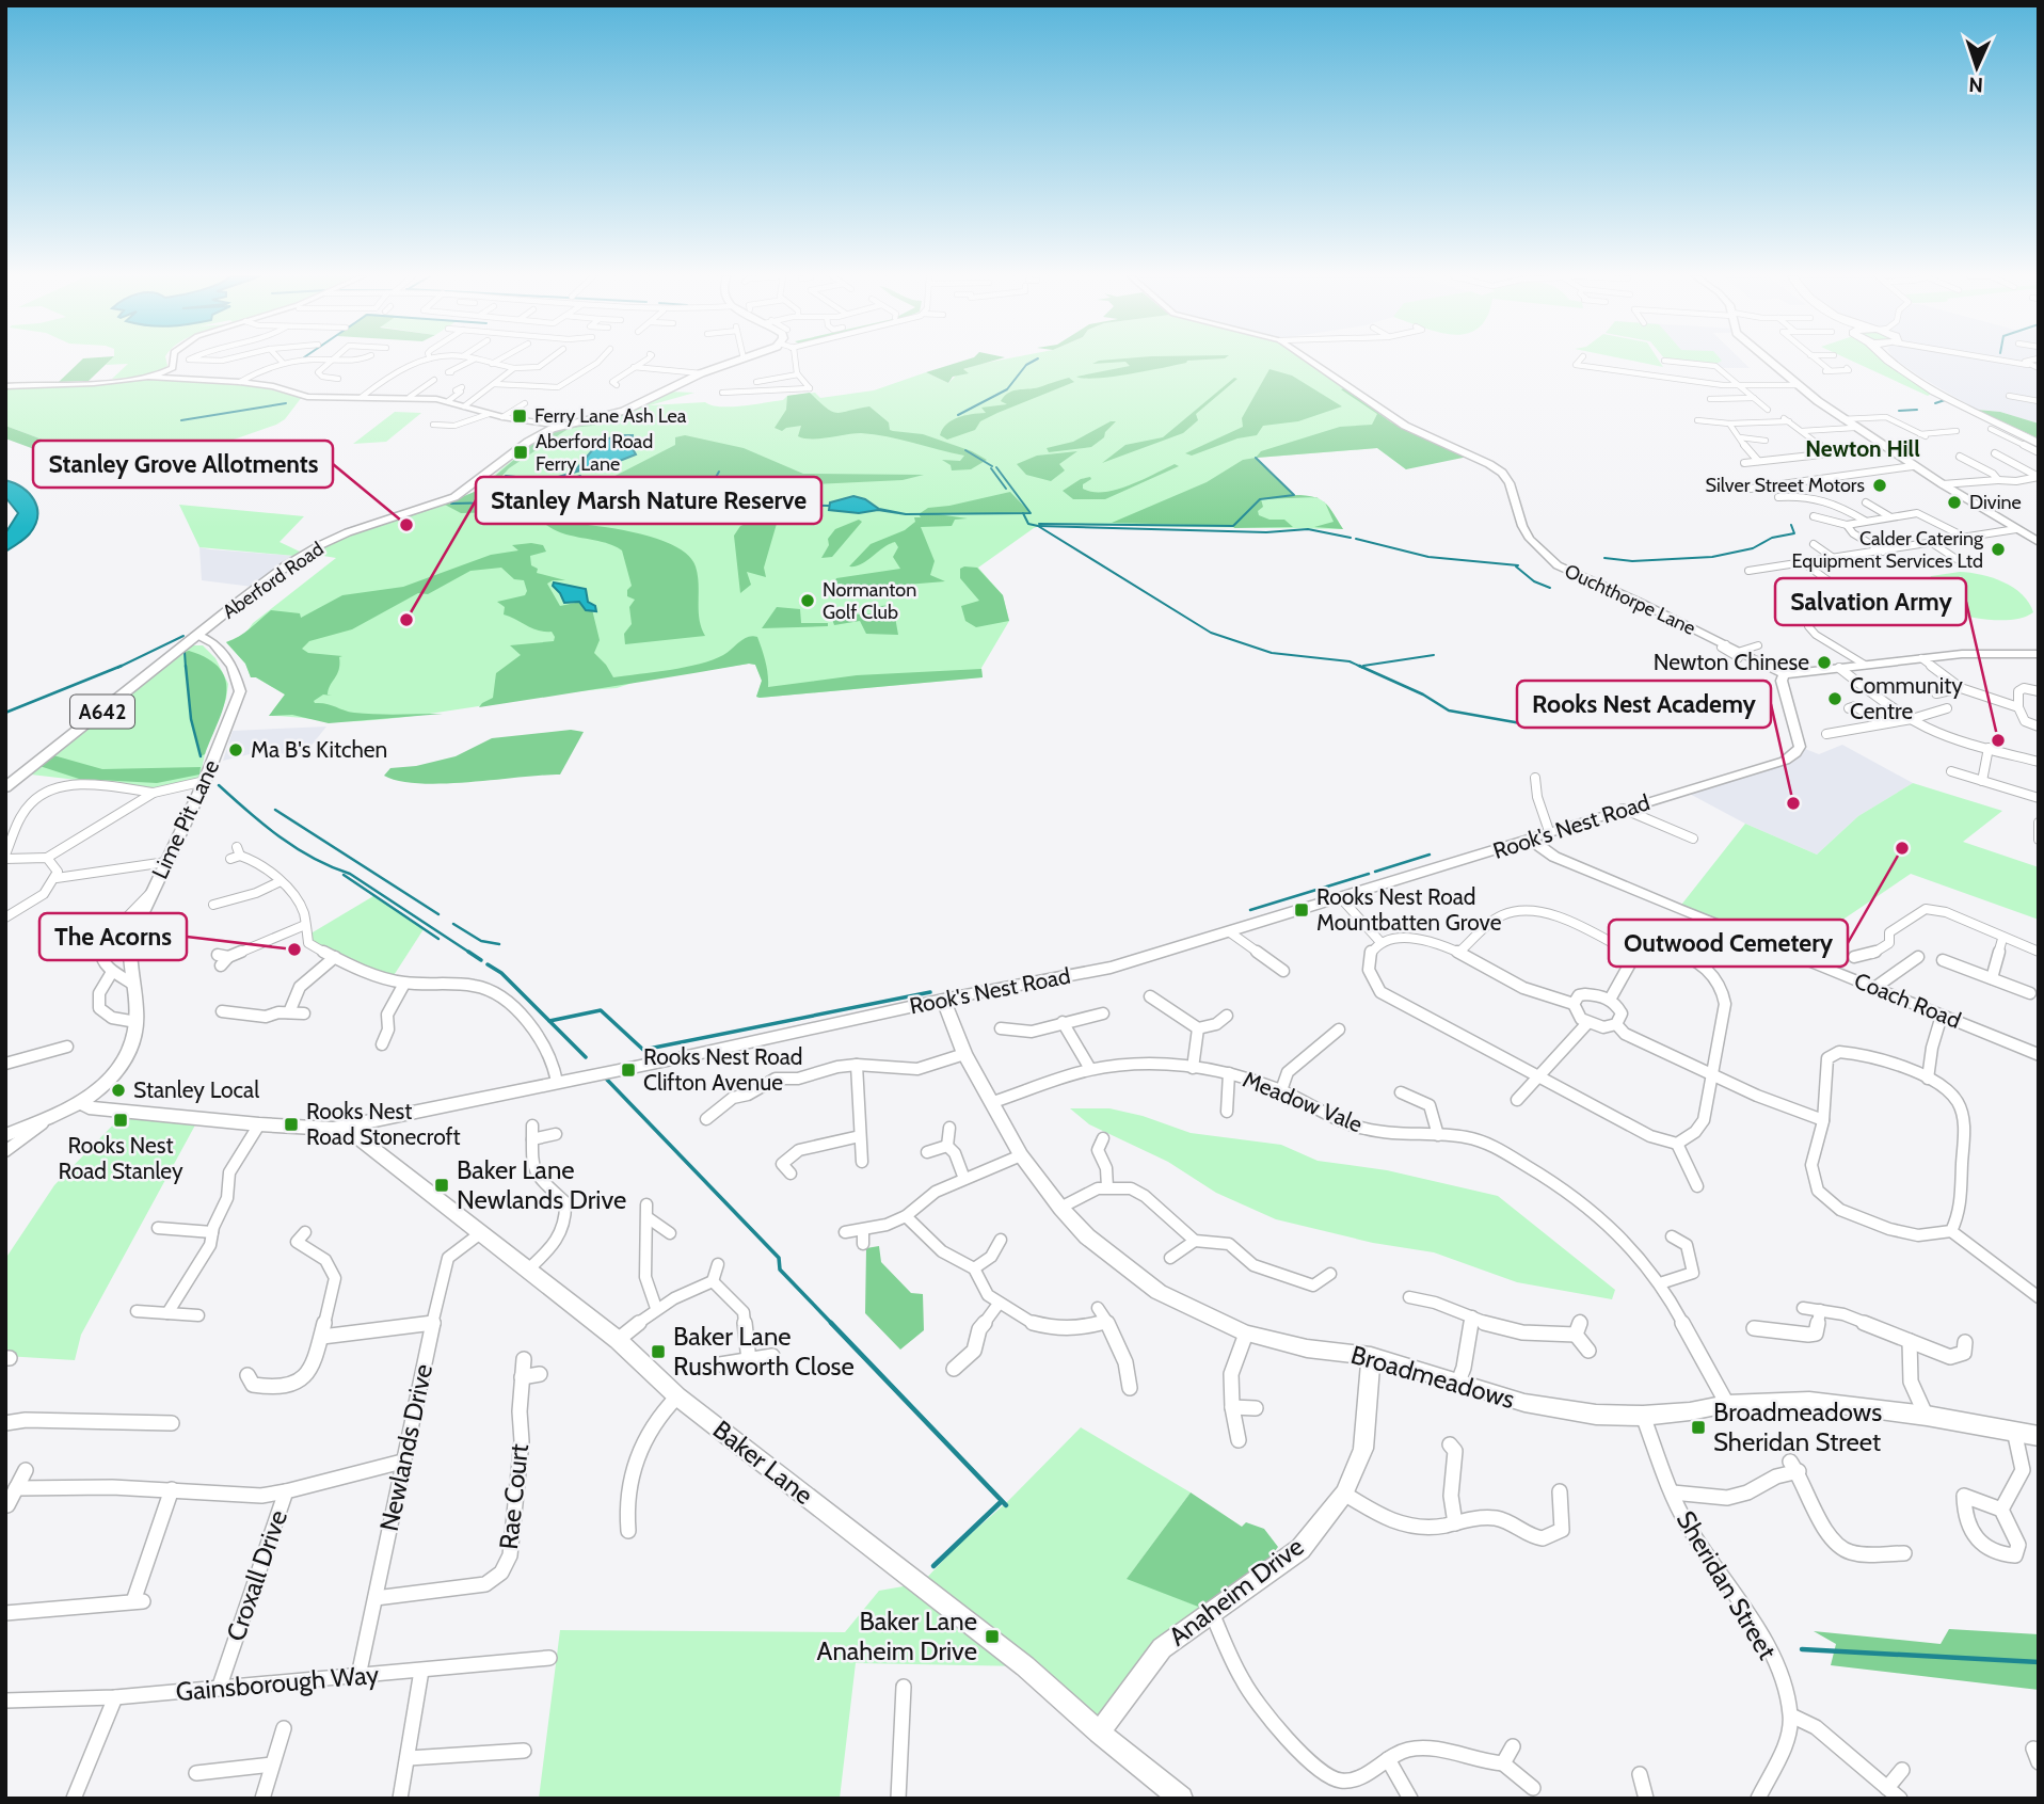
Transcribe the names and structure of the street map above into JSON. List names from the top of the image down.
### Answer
{
  "streets": {
    "main road": ["Aberford Road", "A642"],
    "street": [
      "Ouchthorpe Lane",
      "Lime Pit Lane",
      "Rook's Nest Road",
      "Coach Road",
      "Meadow Vale",
      "Broadmeadows",
      "Newlands Drive",
      "Baker Lane",
      "Rae Court",
      "Croxall Drive",
      "Sheridan Street",
      "Anaheim Drive",
      "Gainsborough Way"
    ]
  },
  "crossings": [
    ["Aberford Road", "Lime Pit Lane"],
    ["Ouchthorpe Lane", "Rook's Nest Road"],
    ["Lime Pit Lane", "Rook's Nest Road"],
    ["Rook's Nest Road", "Coach Road"],
    ["Rook's Nest Road", "Broadmeadows"],
    ["Rook's Nest Road", "Baker Lane"],
    ["Meadow Vale", "Broadmeadows"],
    ["Broadmeadows", "Sheridan Street"],
    ["Broadmeadows", "Anaheim Drive"],
    ["Newlands Drive", "Baker Lane"],
    ["Newlands Drive", "Rae Court"],
    ["Newlands Drive", "Croxall Drive"],
    ["Newlands Drive", "Gainsborough Way"],
    ["Baker Lane", "Anaheim Drive"],
    ["Croxall Drive", "Gainsborough Way"]
  ],
  "districts": ["Newton Hill"],
  "places": {
    "transit": [
      "Ferry Lane Ash Lea",
      "Aberford Road Ferry Lane",
      "Rooks Nest Road Mountbatten Grove",
      "Rooks Nest Road Clifton Avenue",
      "Rooks Nest Road Stanley",
      "Rooks Nest Road Stonecroft",
      "Baker Lane Newlands Drive",
      "Baker Lane Rushworth Close",
      "Broadmeadows Sheridan Street",
      "Baker Lane Anaheim Drive"
    ],
    "other": [
      "Silver Street Motors",
      "Divine",
      "Stanley Grove Allotments",
      "Calder Catering Equipment Services Ltd",
      "Normanton Golf Club",
      "Stanley Marsh Nature Reserve",
      "Newton Chinese",
      "Community Centre",
      "Salvation Army",
      "Ma B's Kitchen",
      "Rooks Nest Academy",
      "Outwood Cemetery",
      "The Acorns",
      "Stanley Local"
    ]
  },
  "north": "bottom"
}
